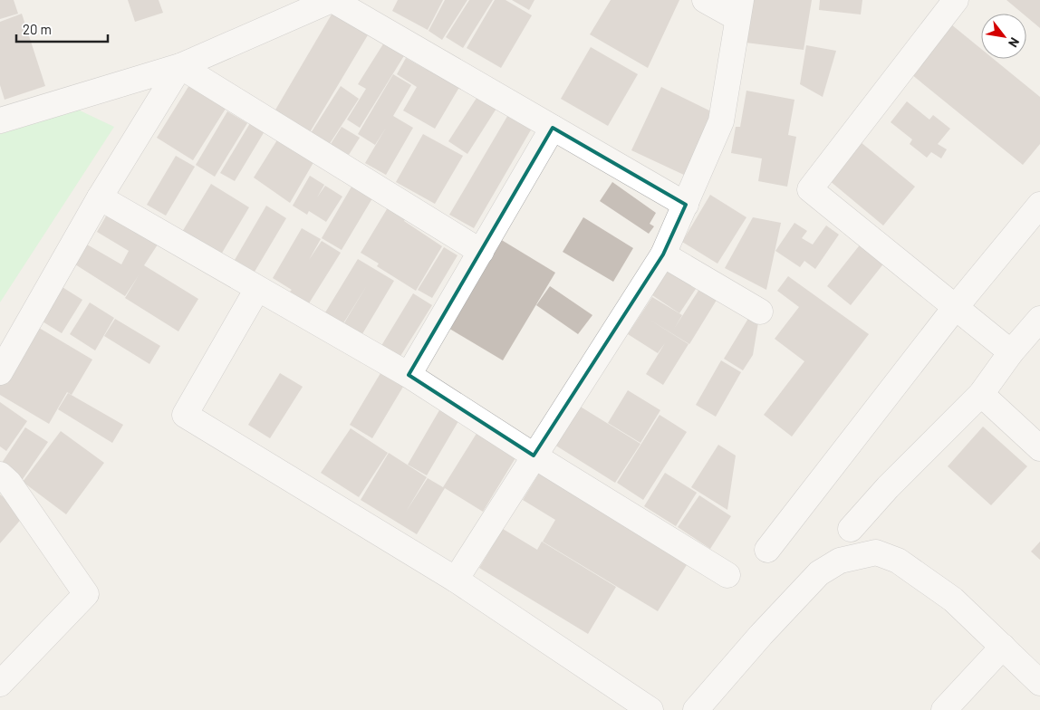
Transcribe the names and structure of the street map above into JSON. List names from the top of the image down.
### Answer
{
  "scale_bar": "20 m",
  "north": "bottom right"
}
